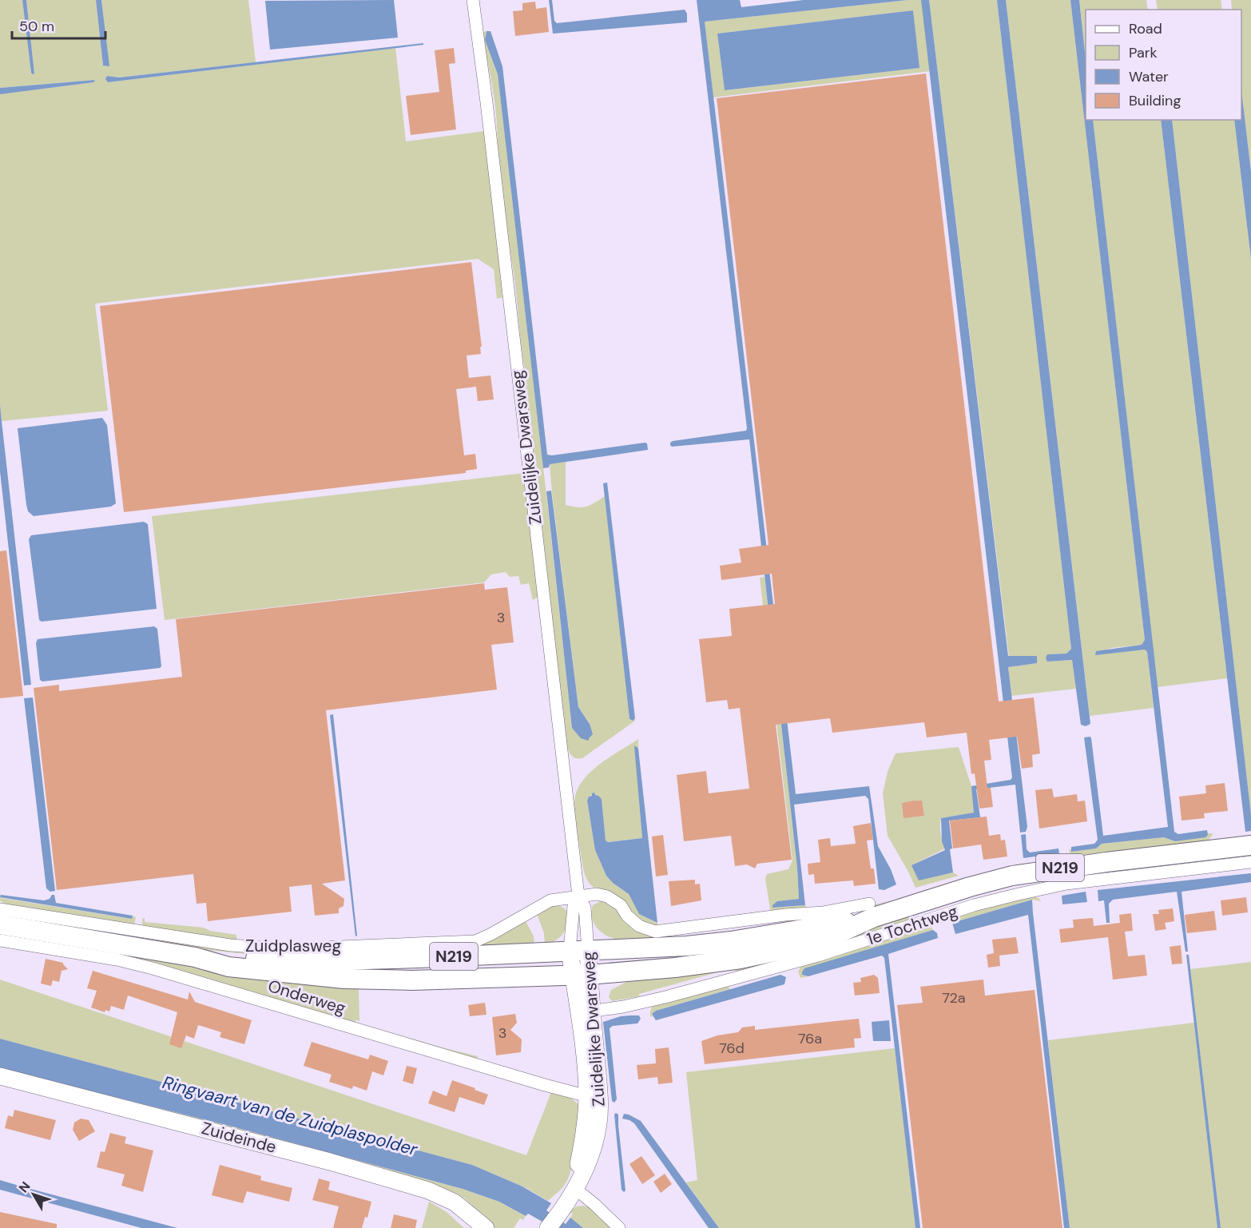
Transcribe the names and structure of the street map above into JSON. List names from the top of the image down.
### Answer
{
  "streets": {
    "main road": ["N219", "1e Tochtweg", "Zuidplasweg"],
    "street": ["Zuidelijke Dwarsweg", "Onderweg", "Zuideinde"]
  },
  "crossings": [
    ["Zuidelijke Dwarsweg", "1e Tochtweg"],
    ["Zuidelijke Dwarsweg", "Zuidplasweg"],
    ["Zuidelijke Dwarsweg", "Onderweg"],
    ["1e Tochtweg", "Zuidplasweg"],
    ["Zuidplasweg", "Onderweg"]
  ],
  "water": ["Ringvaart van de Zuidplaspolder"],
  "house_numbers": [
    "3",
    "72a",
    "3",
    "76a",
    "76d"
  ],
  "legend": [
    "Road",
    "Park",
    "Water",
    "Building"
  ],
  "scale_bar": "50 m",
  "north": "top left"
}
